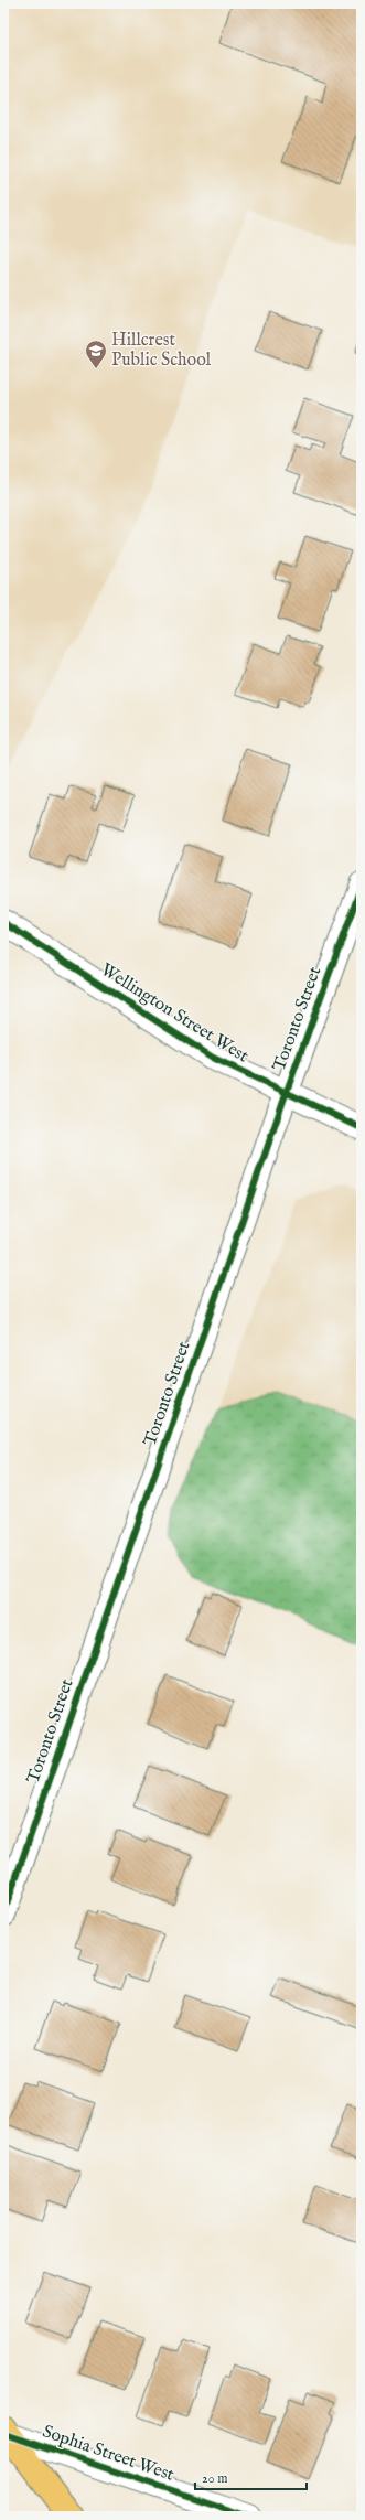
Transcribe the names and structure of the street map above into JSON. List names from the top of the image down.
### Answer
{
  "streets": {
    "street": ["Wellington Street West", "Toronto Street", "Sophia Street West"]
  },
  "crossings": [
    ["Wellington Street West", "Toronto Street"]
  ],
  "places": {
    "school or university": ["Hillcrest Public School"]
  },
  "scale_bar": "20 m"
}
